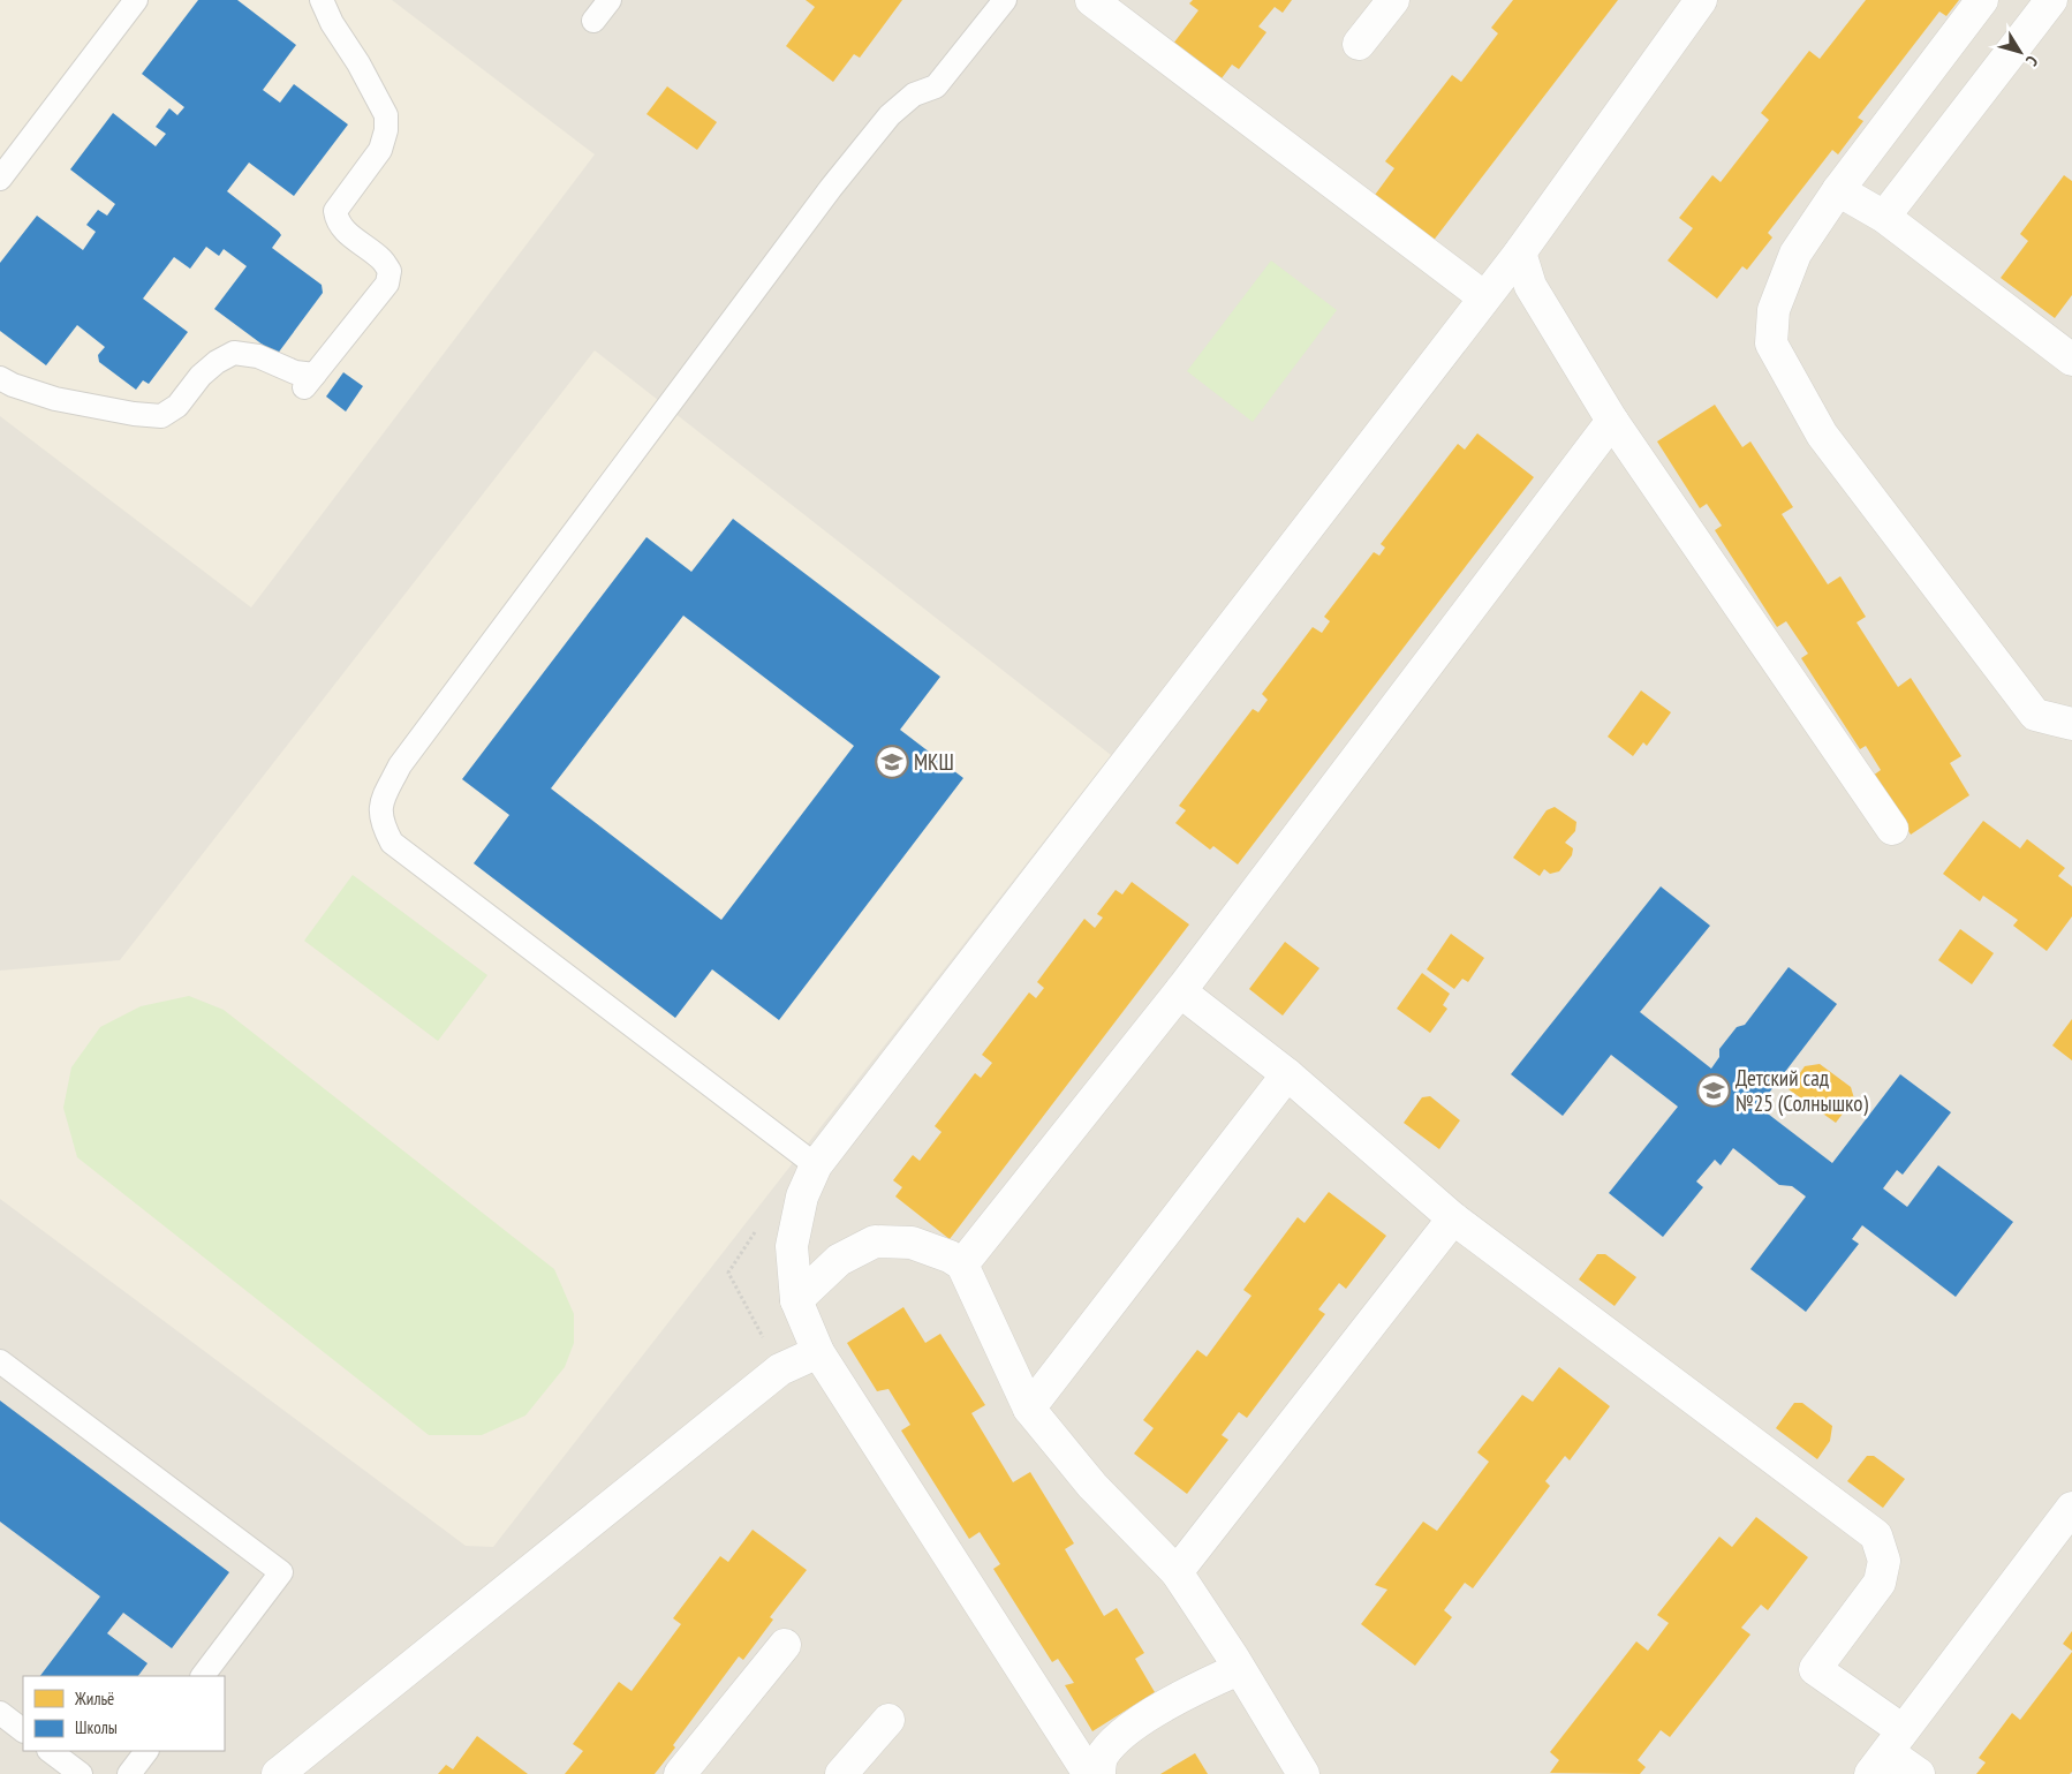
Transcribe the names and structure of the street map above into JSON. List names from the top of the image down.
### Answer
{
  "places": {
    "school or university": ["МКШ", "Детский сад №25 (Солнышко)"]
  },
  "legend": ["Жильё", "Школы"],
  "north": "bottom right"
}
